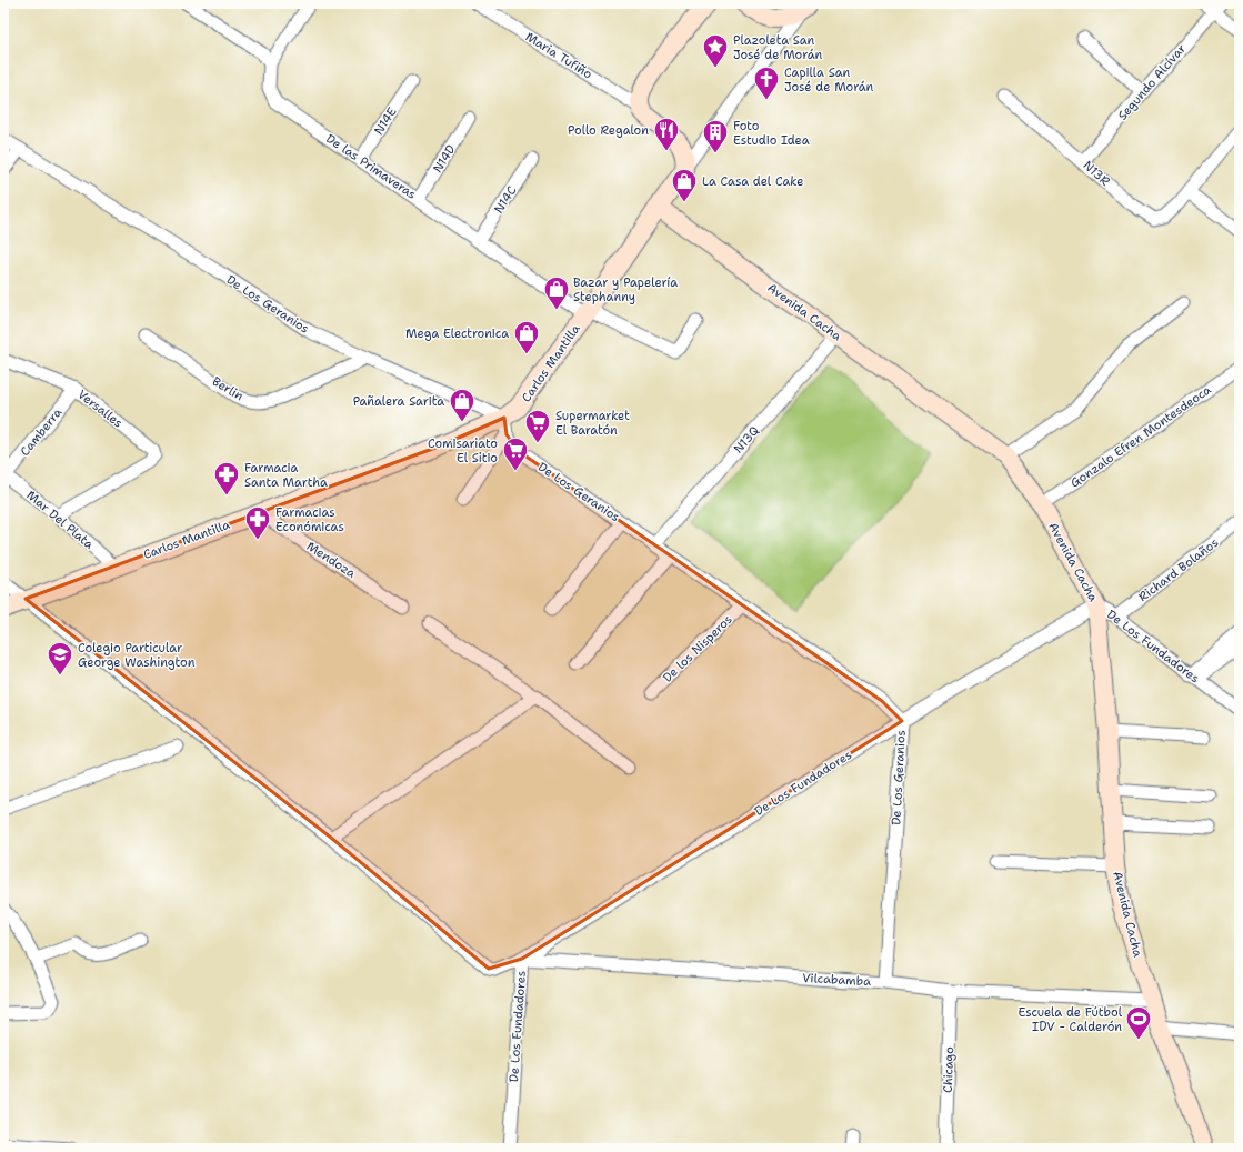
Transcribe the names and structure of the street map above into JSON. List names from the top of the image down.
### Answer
{
  "streets": {
    "street": [
      "Maria Tufiño",
      "Segundo Alcívar",
      "N14E",
      "N14D",
      "De las Primaveras",
      "N13R",
      "N14C",
      "De Los Geranios",
      "Avenida Cacha",
      "Carlos Mantilla",
      "Berlin",
      "Versalles",
      "Camberra",
      "Gonzalo Efren Montesdeoca",
      "N13Q",
      "Mar Del Plata",
      "Mendoza",
      "Richard Bolaños",
      "De Los Fundadores",
      "De los Nisperos",
      "Vilcabamba",
      "Chicago"
    ]
  },
  "crossings": [
    ["Segundo Alcívar", "N13R"],
    ["N14E", "De las Primaveras"],
    ["N14D", "De las Primaveras"],
    ["De las Primaveras", "N14C"],
    ["De las Primaveras", "Carlos Mantilla"],
    ["De Los Geranios", "Carlos Mantilla"],
    ["De Los Geranios", "Berlin"],
    ["De Los Geranios", "N13Q"],
    ["De Los Geranios", "De Los Fundadores"],
    ["De Los Geranios", "De los Nisperos"],
    ["De Los Geranios", "Vilcabamba"],
    ["Avenida Cacha", "Carlos Mantilla"],
    ["Avenida Cacha", "Gonzalo Efren Montesdeoca"],
    ["Avenida Cacha", "N13Q"],
    ["Avenida Cacha", "De Los Fundadores"],
    ["Avenida Cacha", "Vilcabamba"],
    ["Carlos Mantilla", "Mar Del Plata"],
    ["Carlos Mantilla", "Mendoza"],
    ["Versalles", "Camberra"],
    ["Versalles", "Mar Del Plata"],
    ["Camberra", "Mar Del Plata"],
    ["Richard Bolaños", "De Los Fundadores"],
    ["De Los Fundadores", "Vilcabamba"],
    ["Vilcabamba", "Chicago"]
  ],
  "places": {
    "place": ["Plazoleta San José de Morán"],
    "church": ["Capilla San José de Morán"],
    "restaurant": ["Pollo Regalon"],
    "building": ["Foto Estudio Idea"],
    "shop": [
      "La Casa del Cake",
      "Bazar y Papelería Stephanny",
      "Mega Electronica",
      "Pañalera Sarita"
    ],
    "supermarket": ["Supermarket El Baratón", "Comisariato El Sitio"],
    "pharmacy": ["Farmacia Santa Martha", "Farmacias Económicas"],
    "school or university": ["Colegio Particular George Washington"],
    "sports": ["Escuela de Fútbol IDV - Calderón"]
  }
}
